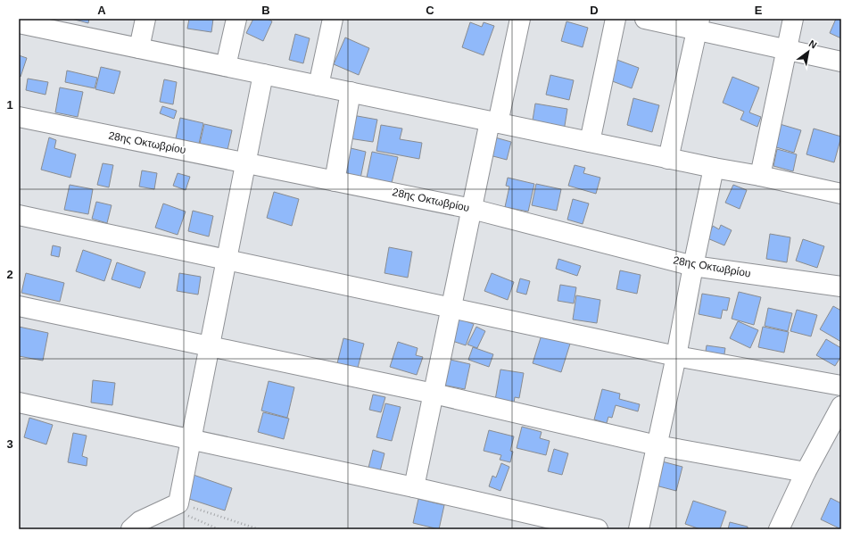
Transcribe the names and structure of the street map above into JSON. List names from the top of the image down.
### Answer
{
  "streets": {
    "street": ["28ης Οκτωβρίου"]
  },
  "north": "top right",
  "grid": {
    "columns": [
      "A",
      "B",
      "C",
      "D",
      "E"
    ],
    "rows": ["1", "2", "3"]
  }
}
